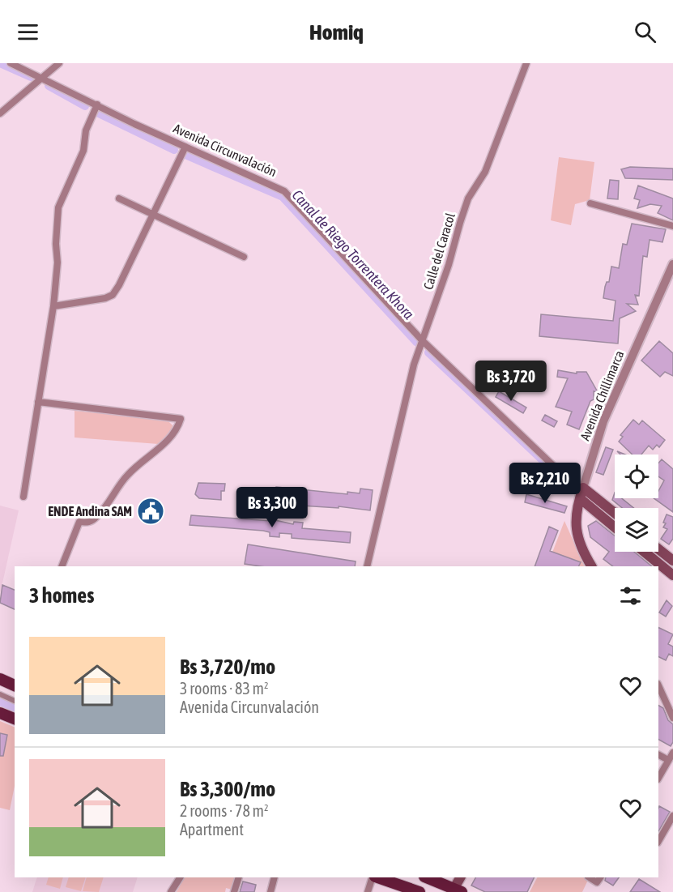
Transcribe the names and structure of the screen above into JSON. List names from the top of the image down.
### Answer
{
  "streets": {
    "main road": ["Avenida Circunvalación", "Avenida Chillimarca"],
    "street": ["Calle del Caracol"]
  },
  "crossings": [
    ["Avenida Circunvalación", "Calle del Caracol"],
    ["Avenida Circunvalación", "Avenida Chillimarca"]
  ],
  "water": ["Canal de Riego Torrentera Khora"],
  "places": {
    "public building": ["ENDE Andina SAM"]
  },
  "page": {
    "header": "Homiq",
    "price": ["Bs 3,720", "Bs 2,210", "Bs 3,300"],
    "heading": "3 homes",
    "list": [
      {
        "name": "Bs 3,720/mo",
        "note": "3 rooms · 83 m² · Avenida Circunvalación"
      },
      {
        "name": "Bs 3,300/mo",
        "note": "2 rooms · 78 m² · Apartment"
      }
    ]
  }
}
